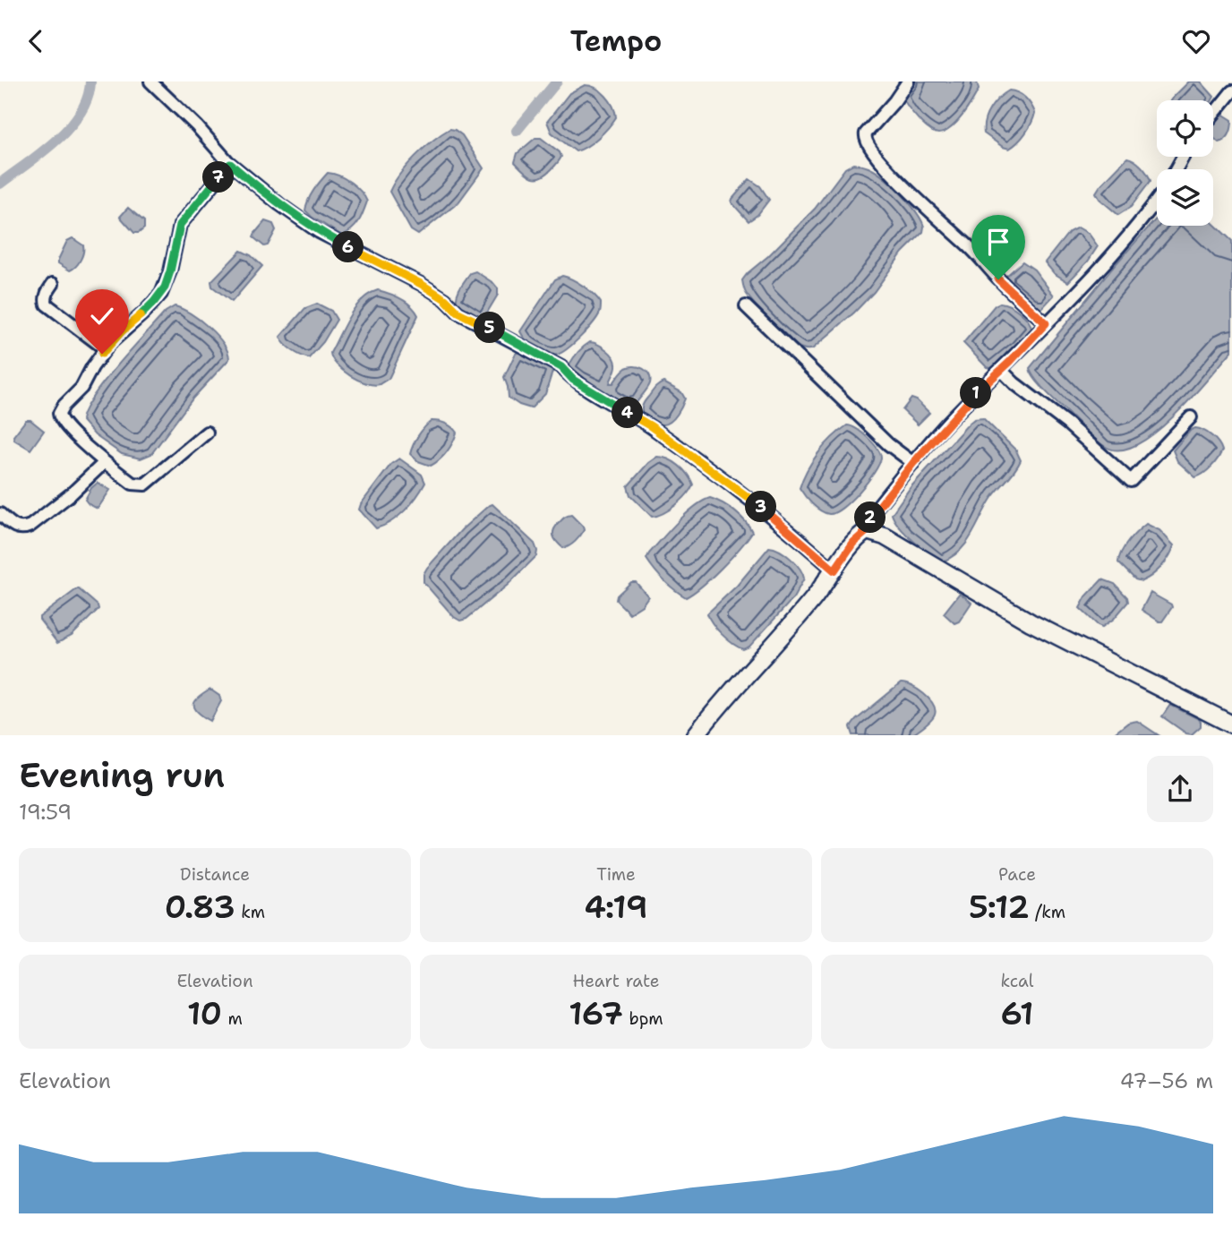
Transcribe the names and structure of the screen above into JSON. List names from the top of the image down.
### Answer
{
  "page": {
    "header": "Tempo",
    "pins": [
      "7",
      "6",
      "5",
      "1",
      "4",
      "3",
      "2"
    ],
    "heading": ["Evening run", "19:59"],
    "stats": [
      ["Distance", "0.83 km"],
      ["Time", "4:19"],
      ["Pace", "5:12 /km"],
      ["Elevation", "10 m"],
      ["Heart rate", "167 bpm"],
      ["kcal", "61"]
    ],
    "chart": ["Elevation", "47–56 m"]
  }
}
